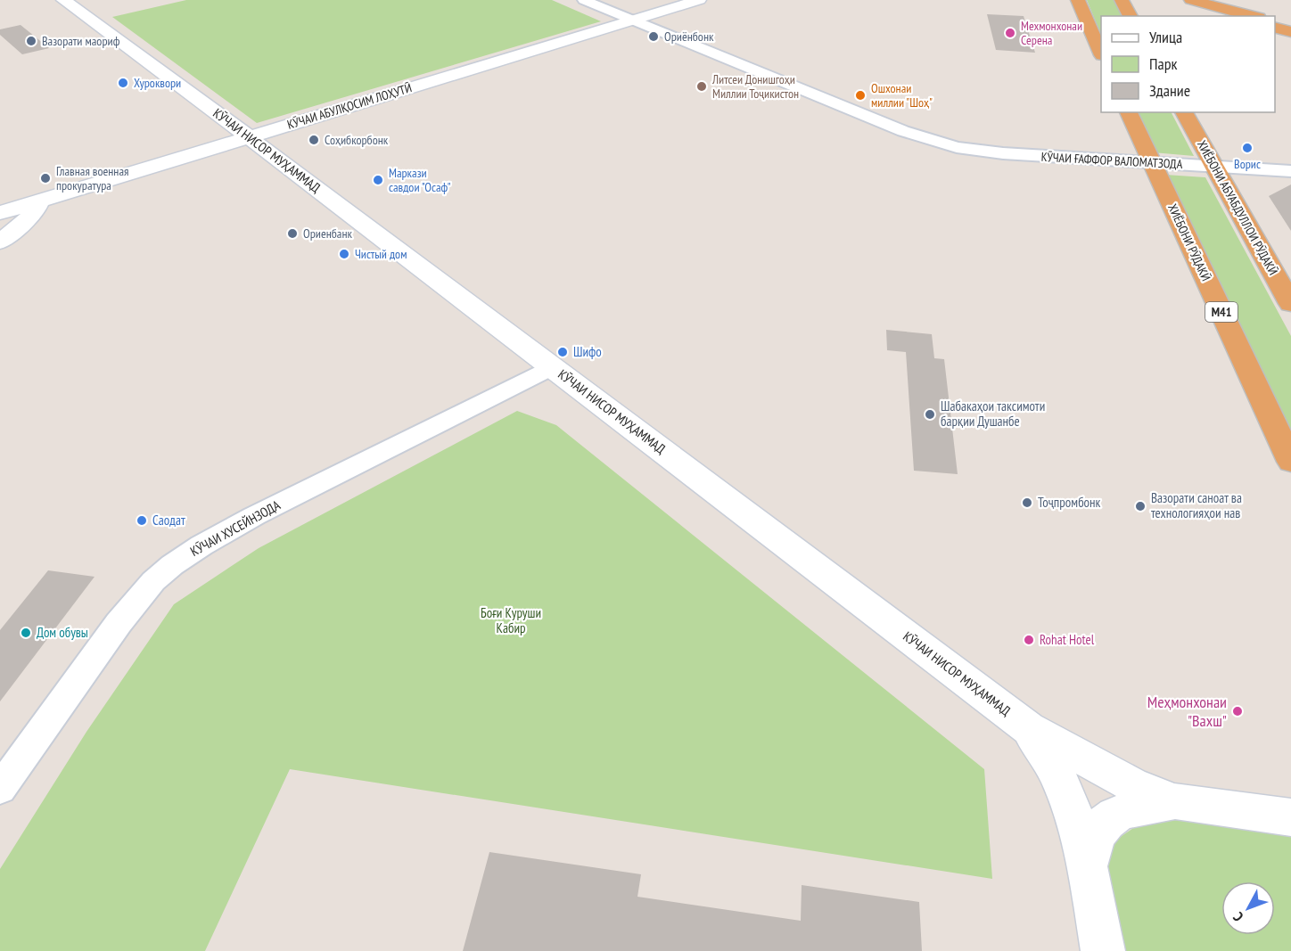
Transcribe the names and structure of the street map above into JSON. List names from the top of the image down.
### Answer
{
  "streets": {
    "highway": ["ХИЁБОНИ АБУАБДУЛЛОИ РӮДАКӢ", "ХИЁБОНИ РӮДАКӢ", "M41"],
    "street": [
      "КӮЧАИ АБУЛҚОСИМ ЛОҲУТӢ",
      "КӮЧАИ НИСОР МУҲАММАД",
      "КӮЧАИ ҒАФФОР ВАЛОМАТЗОДА",
      "КӮЧАИ ХУСЕЙНЗОДА"
    ]
  },
  "crossings": [
    ["КӮЧАИ АБУЛҚОСИМ ЛОҲУТӢ", "КӮЧАИ НИСОР МУҲАММАД"],
    ["КӮЧАИ АБУЛҚОСИМ ЛОҲУТӢ", "КӮЧАИ ҒАФФОР ВАЛОМАТЗОДА"],
    ["КӮЧАИ НИСОР МУҲАММАД", "КӮЧАИ ХУСЕЙНЗОДА"],
    ["КӮЧАИ ҒАФФОР ВАЛОМАТЗОДА", "ХИЁБОНИ АБУАБДУЛЛОИ РӮДАКӢ"],
    ["КӮЧАИ ҒАФФОР ВАЛОМАТЗОДА", "ХИЁБОНИ РӮДАКӢ"]
  ],
  "parks": ["Боғи Куруши Кабир"],
  "places": [
    "Мехмонхонаи Серена",
    "Ориёнбонк",
    "Вазорати маориф",
    "Хуроквори",
    "Литсеи Донишгоҳи Миллии Тоҷикистон",
    "Ошхонаи миллии \"Шоҳ\"",
    "Соҳибкорбонк",
    "Ворис",
    "Главная военная прокуратура",
    "Маркази савдои \"Осаф\"",
    "Ориенбанк",
    "Чистый дом",
    "Шифо",
    "Шабакаҳои таксимоти барқии Душанбе",
    "Тоҷпромбонк",
    "Вазорати саноат ва технологияҳои нав",
    "Саодат",
    "Дом обувы",
    "Rohat Hotel",
    "Меҳмонхонаи \"Вахш\""
  ],
  "legend": ["Улица", "Парк", "Здание"],
  "north": "bottom left"
}
